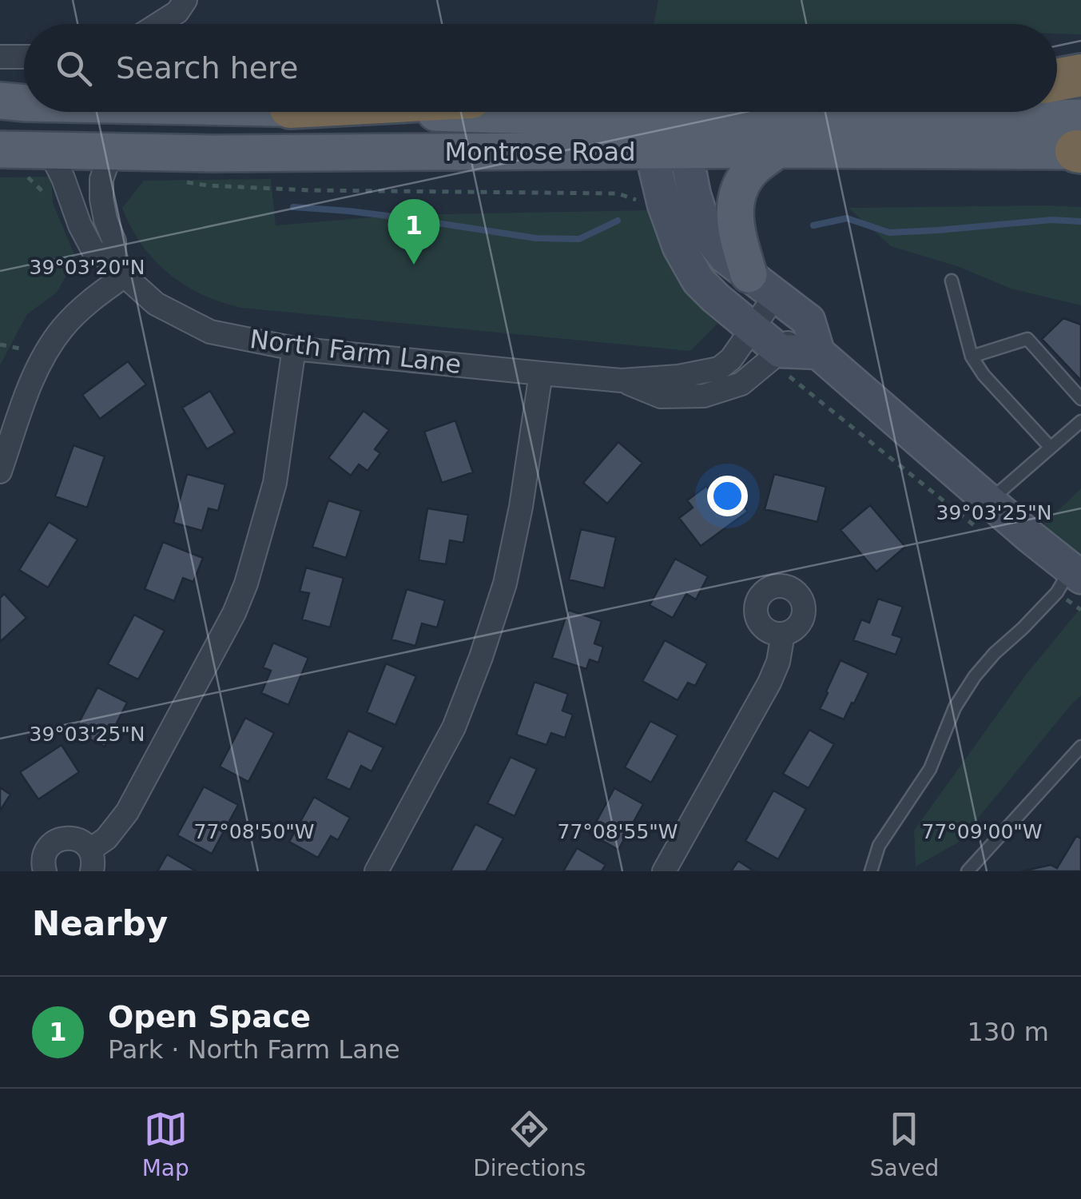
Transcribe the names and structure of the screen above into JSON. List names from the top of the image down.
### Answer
{
  "streets": {
    "main road": ["Montrose Road"],
    "street": ["North Farm Lane"]
  },
  "crossings": [
    ["Montrose Road", "North Farm Lane"]
  ],
  "page": {
    "search": "Search here",
    "pins": "1",
    "heading": "Nearby",
    "list": [
      {
        "mark": "1",
        "name": "Open Space",
        "note": "Park · North Farm Lane",
        "value": "130 m"
      }
    ],
    "nav": ["Map", "Directions", "Saved"]
  },
  "coordinates": [
    "39°03'20\"N",
    "39°03'25\"N",
    "77°08'50\"W",
    "77°08'55\"W",
    "77°09'00\"W"
  ]
}
